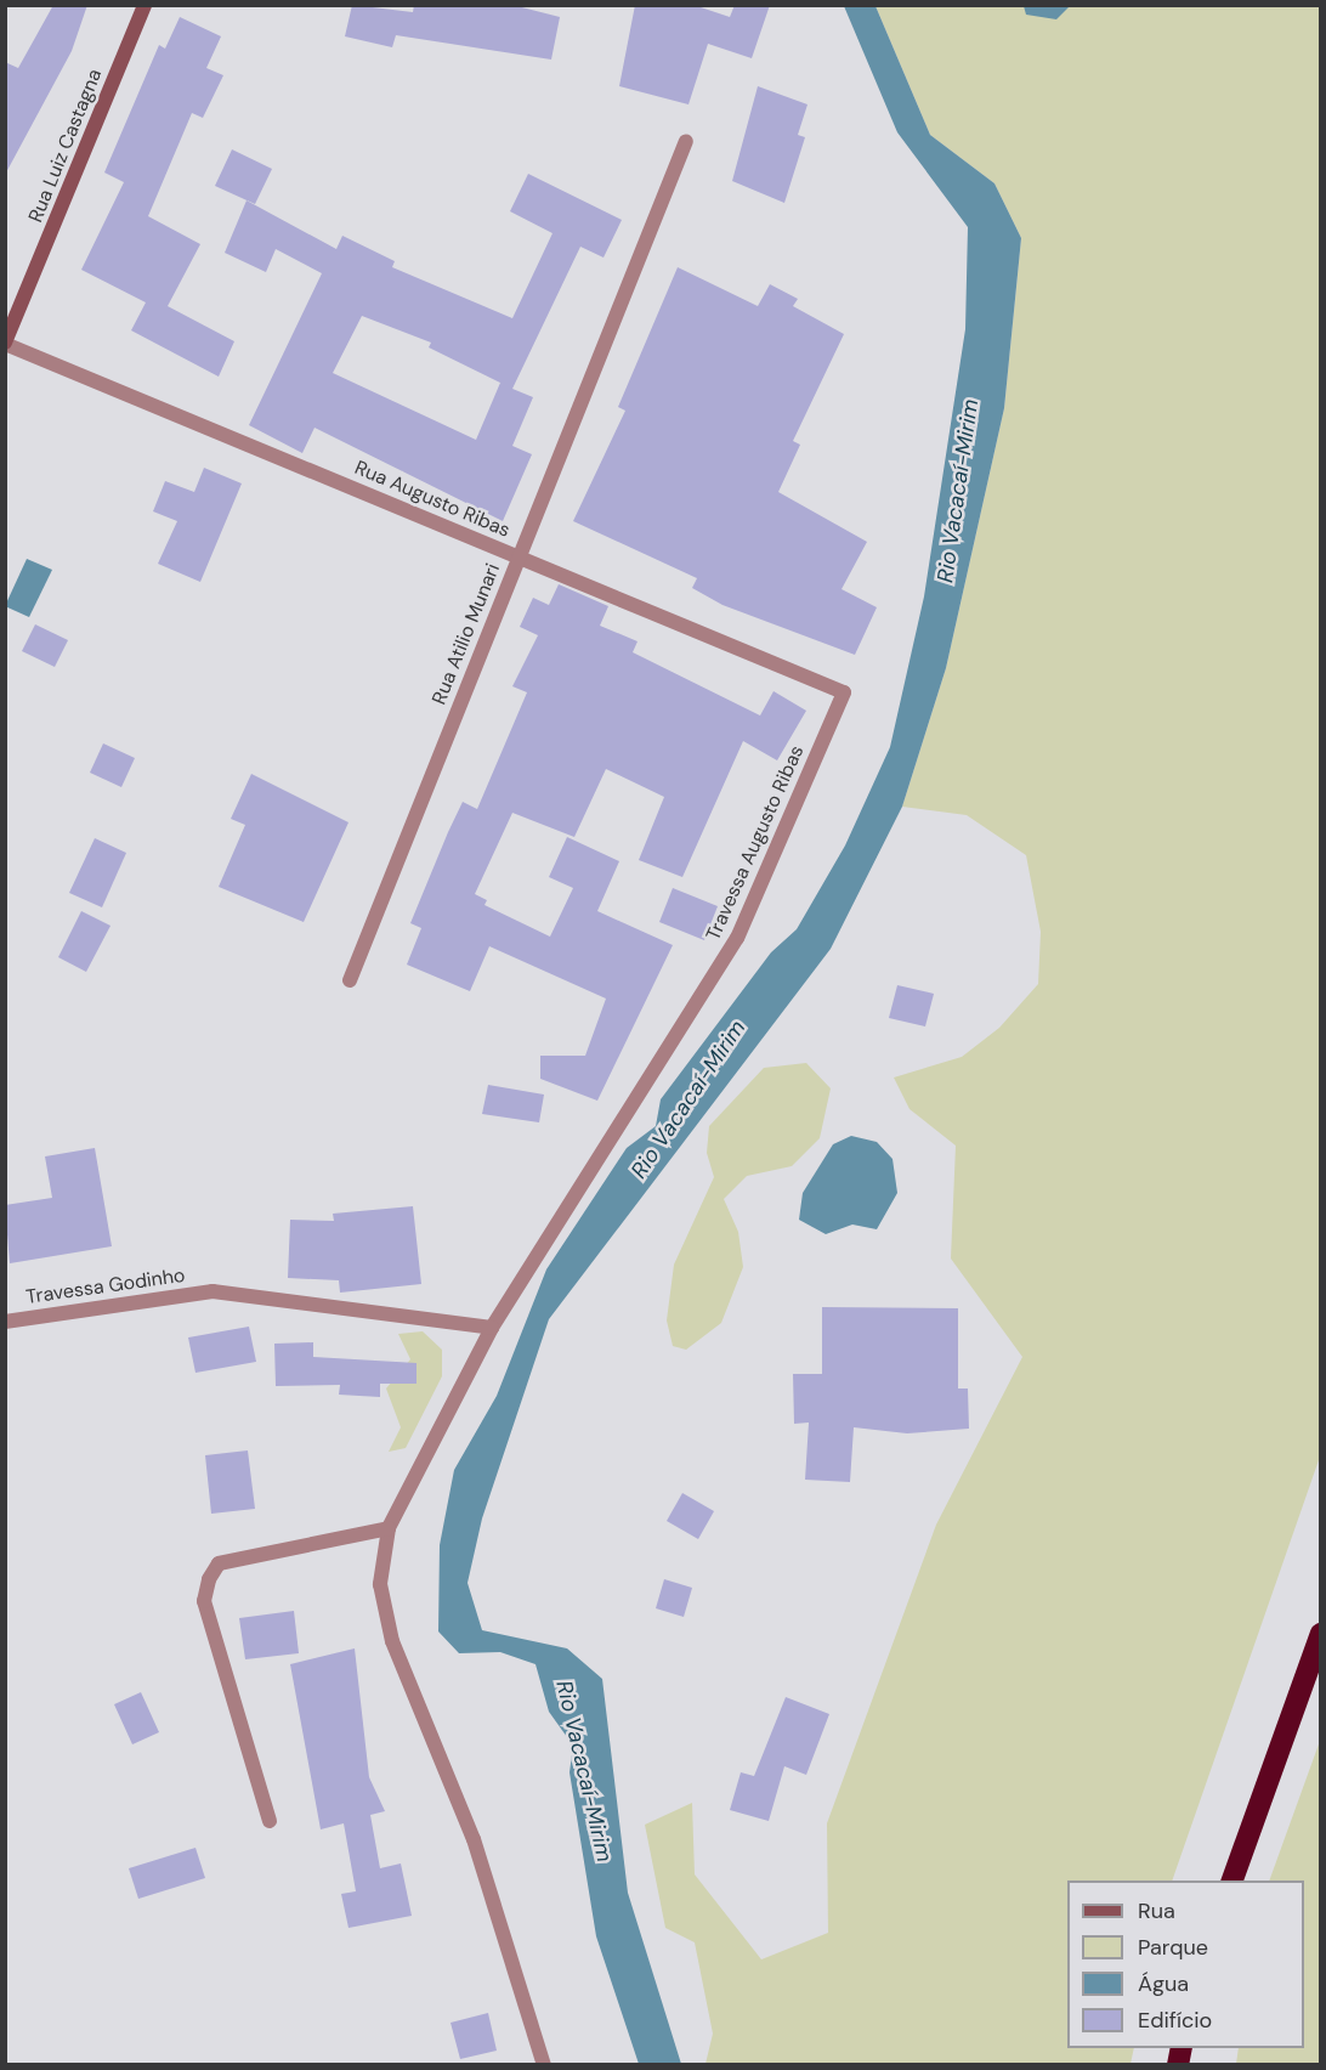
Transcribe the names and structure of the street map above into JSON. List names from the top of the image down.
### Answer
{
  "streets": {
    "street": [
      "Rua Luiz Castagna",
      "Rua Augusto Ribas",
      "Rua Atilio Munari",
      "Travessa Augusto Ribas",
      "Travessa Godinho"
    ]
  },
  "crossings": [
    ["Rua Luiz Castagna", "Rua Augusto Ribas"],
    ["Rua Augusto Ribas", "Rua Atilio Munari"],
    ["Rua Augusto Ribas", "Travessa Augusto Ribas"],
    ["Travessa Augusto Ribas", "Travessa Godinho"]
  ],
  "water": ["Rio Vacacaí-Mirim"],
  "legend": [
    "Rua",
    "Parque",
    "Água",
    "Edifício"
  ]
}
